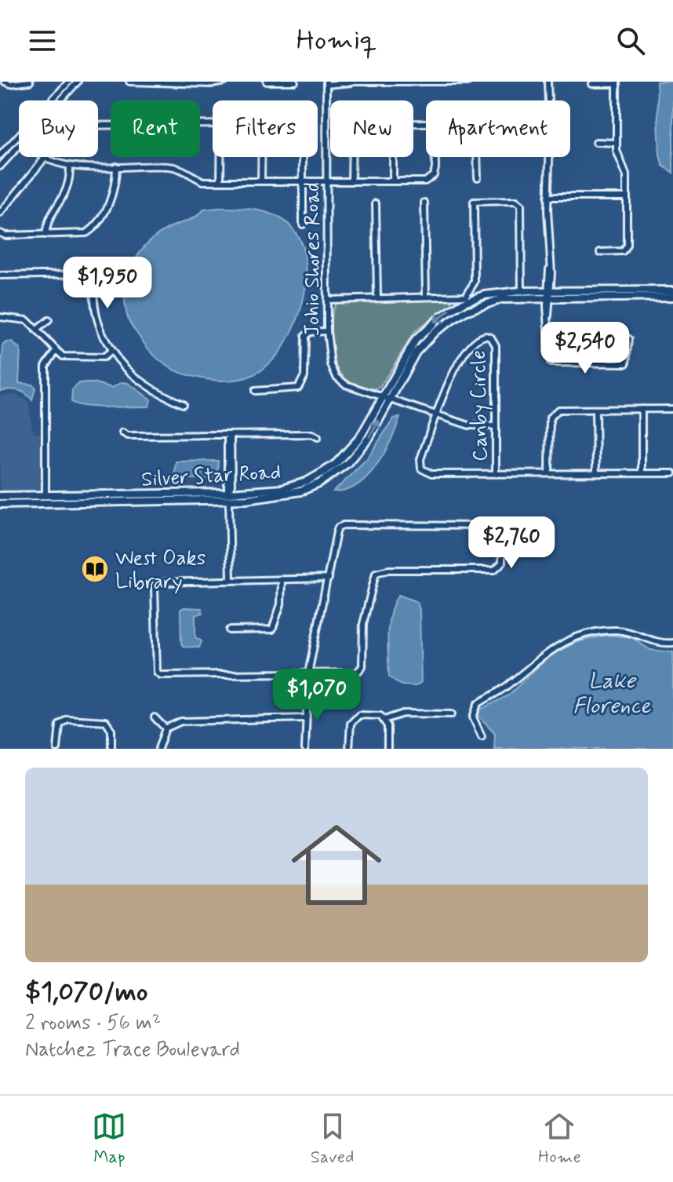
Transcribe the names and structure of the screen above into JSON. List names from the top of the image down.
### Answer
{
  "streets": {
    "main road": ["Silver Star Road"],
    "street": ["Johio Shores Road", "Canby Circle"]
  },
  "crossings": [
    ["Johio Shores Road", "Canby Circle"],
    ["Johio Shores Road", "Silver Star Road"]
  ],
  "water": ["Lake Florence"],
  "places": {
    "library": ["West Oaks Library"]
  },
  "page": {
    "header": "Homiq",
    "chip": [
      "Buy",
      "Rent",
      "Filters",
      "New",
      "Apartment"
    ],
    "price": [
      "$1,950",
      "$2,540",
      "$2,760",
      "$1,070"
    ],
    "list": [
      {
        "name": "$1,070/mo",
        "note": "2 rooms · 56 m² · Natchez Trace Boulevard"
      }
    ],
    "tabs": ["Map", "Saved", "Home"]
  }
}
